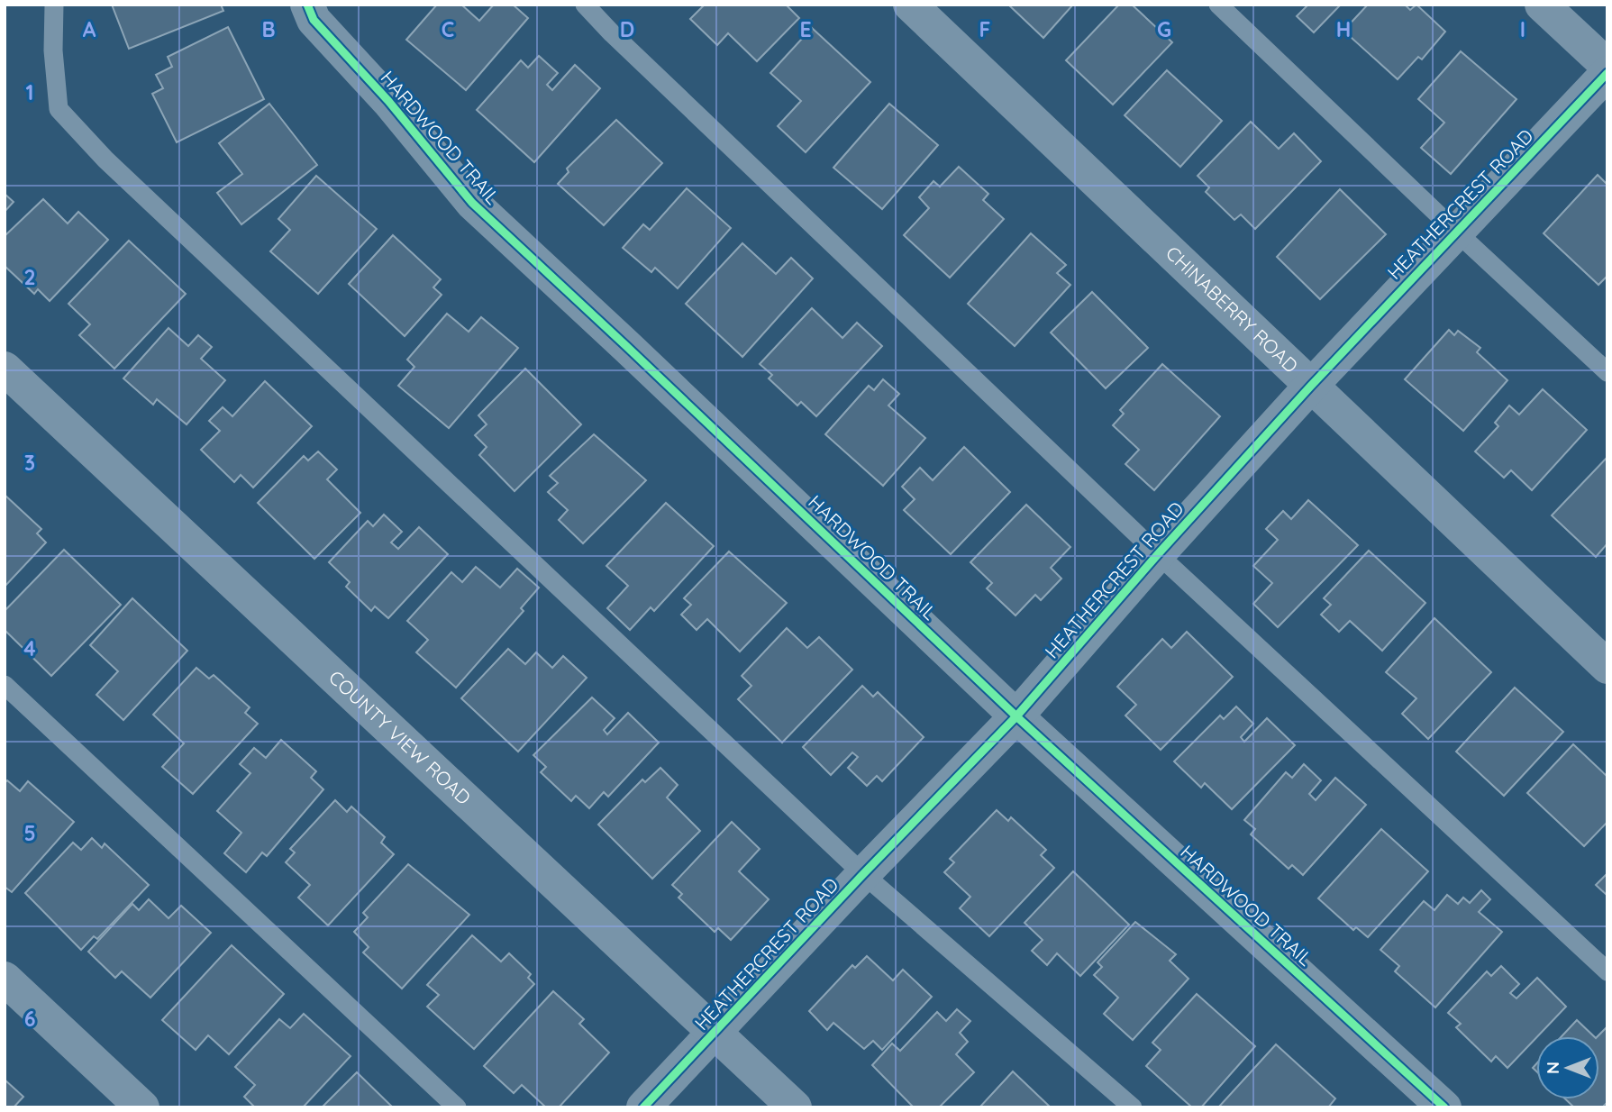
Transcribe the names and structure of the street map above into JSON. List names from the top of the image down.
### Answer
{
  "streets": {
    "street": [
      "HARDWOOD TRAIL",
      "HEATHERCREST ROAD",
      "CHINABERRY ROAD",
      "COUNTY VIEW ROAD"
    ]
  },
  "crossings": [
    ["HARDWOOD TRAIL", "HEATHERCREST ROAD"],
    ["HEATHERCREST ROAD", "CHINABERRY ROAD"],
    ["HEATHERCREST ROAD", "COUNTY VIEW ROAD"]
  ],
  "north": "left",
  "grid": {
    "columns": [
      "A",
      "B",
      "C",
      "D",
      "E",
      "F",
      "G",
      "H",
      "I"
    ],
    "rows": [
      "1",
      "2",
      "3",
      "4",
      "5",
      "6"
    ]
  }
}
